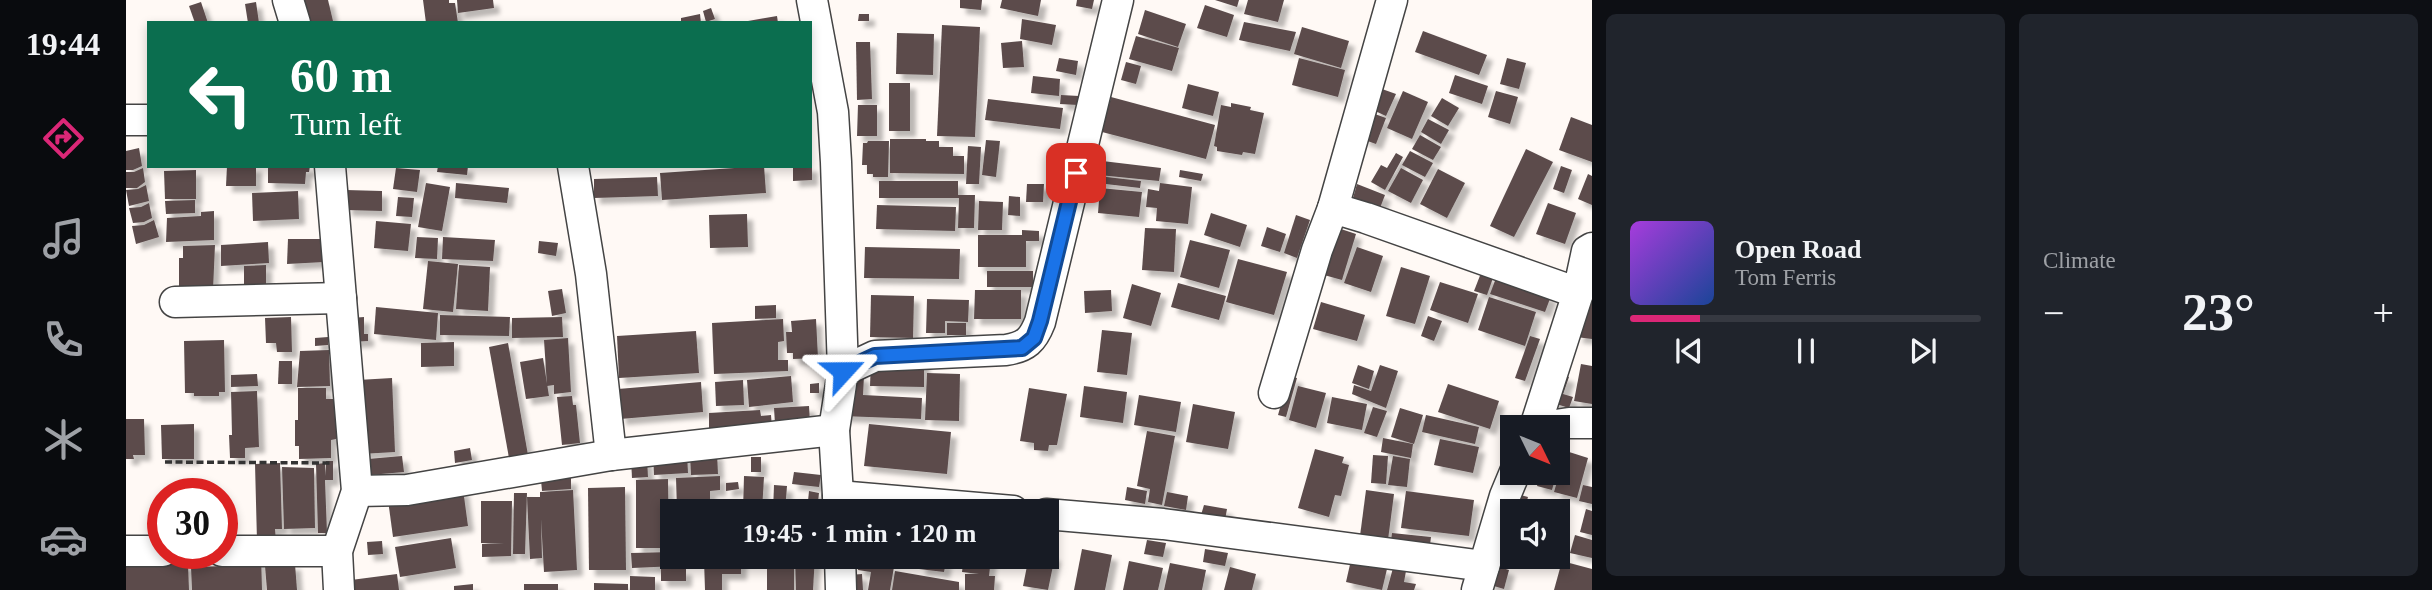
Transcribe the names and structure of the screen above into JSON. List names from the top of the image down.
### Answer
{
  "north": "bottom right",
  "page": {
    "tabs": "19:44",
    "tile": "Climate",
    "turn": ["60 m", "Turn left"],
    "song": ["Open Road", "Tom Ferris"],
    "heat": ["−", "23°", "+"],
    "limit": "30",
    "trip": "19:45 · 1 min · 120 m"
  }
}
